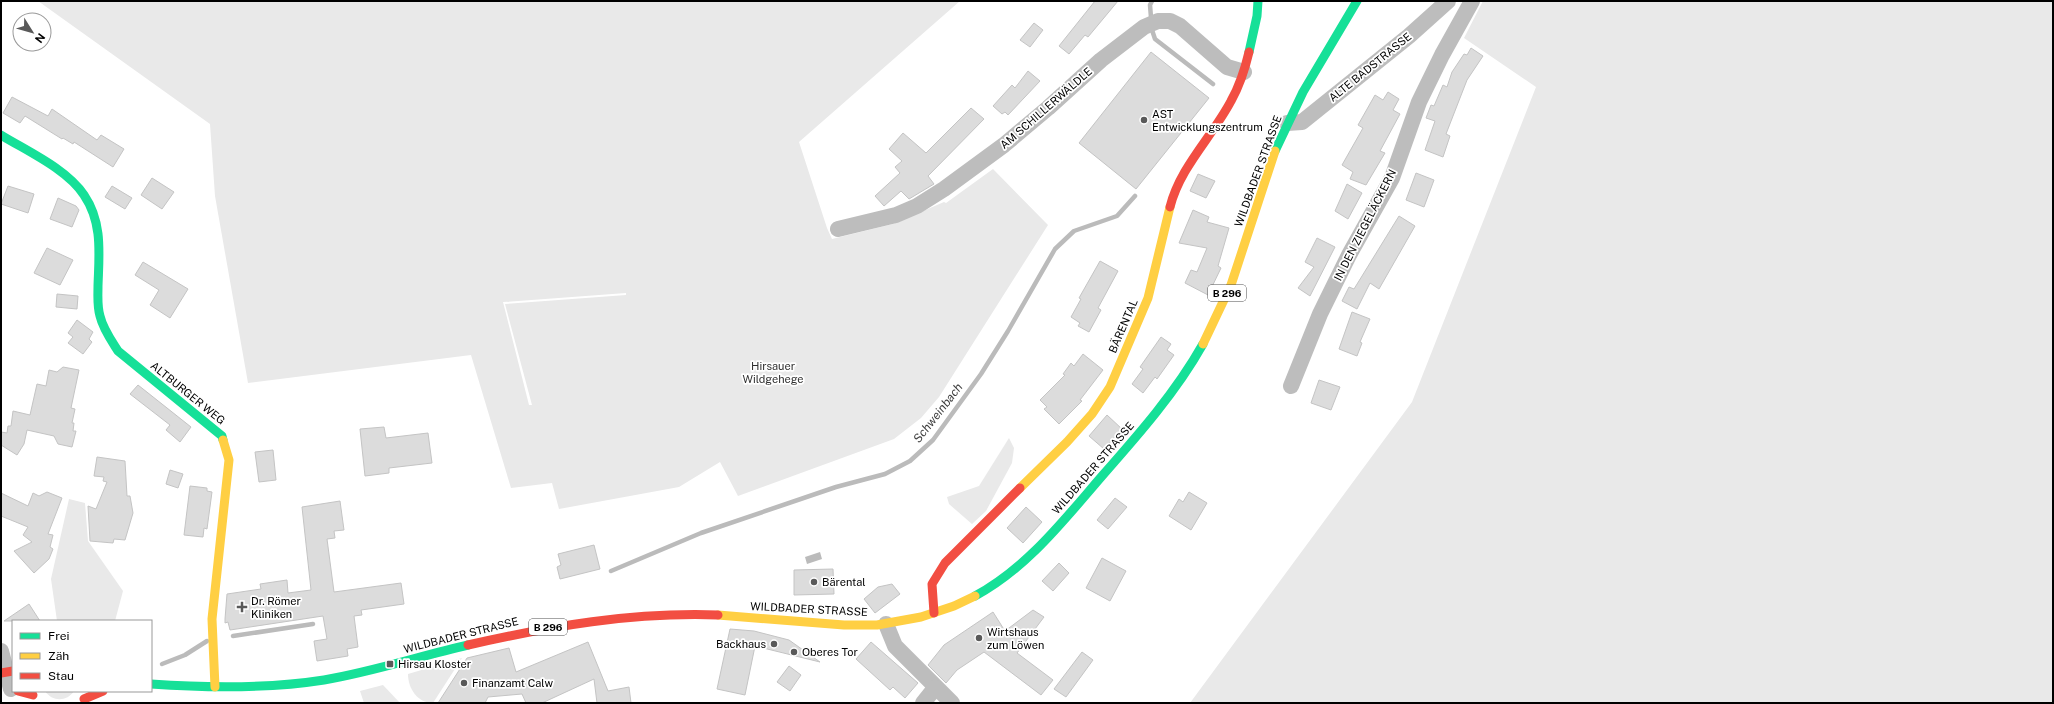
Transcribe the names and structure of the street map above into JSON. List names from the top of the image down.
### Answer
{
  "streets": {
    "main road": [
      "WILDBADER STRASSE",
      "B 296",
      "BÄRENTAL",
      "ALTBURGER WEG"
    ],
    "street": ["ALTE BADSTRASSE", "AM SCHILLERWÄLDLE", "IN DEN ZIEGELÄCKERN"]
  },
  "crossings": [
    ["ALTE BADSTRASSE", "WILDBADER STRASSE"],
    ["AM SCHILLERWÄLDLE", "BÄRENTAL"],
    ["WILDBADER STRASSE", "BÄRENTAL"],
    ["WILDBADER STRASSE", "ALTBURGER WEG"]
  ],
  "water": ["Schweinbach"],
  "parks": ["Hirsauer Wildgehege"],
  "places": {
    "other": [
      "AST Entwicklungszentrum",
      "Bärental",
      "Wirtshaus zum Löwen",
      "Backhaus",
      "Oberes Tor",
      "Finanzamt Calw"
    ],
    "health": ["Dr. Römer Kliniken"],
    "transit": ["Hirsau Kloster"]
  },
  "legend": ["Frei", "Zäh", "Stau"],
  "north": "bottom right"
}
